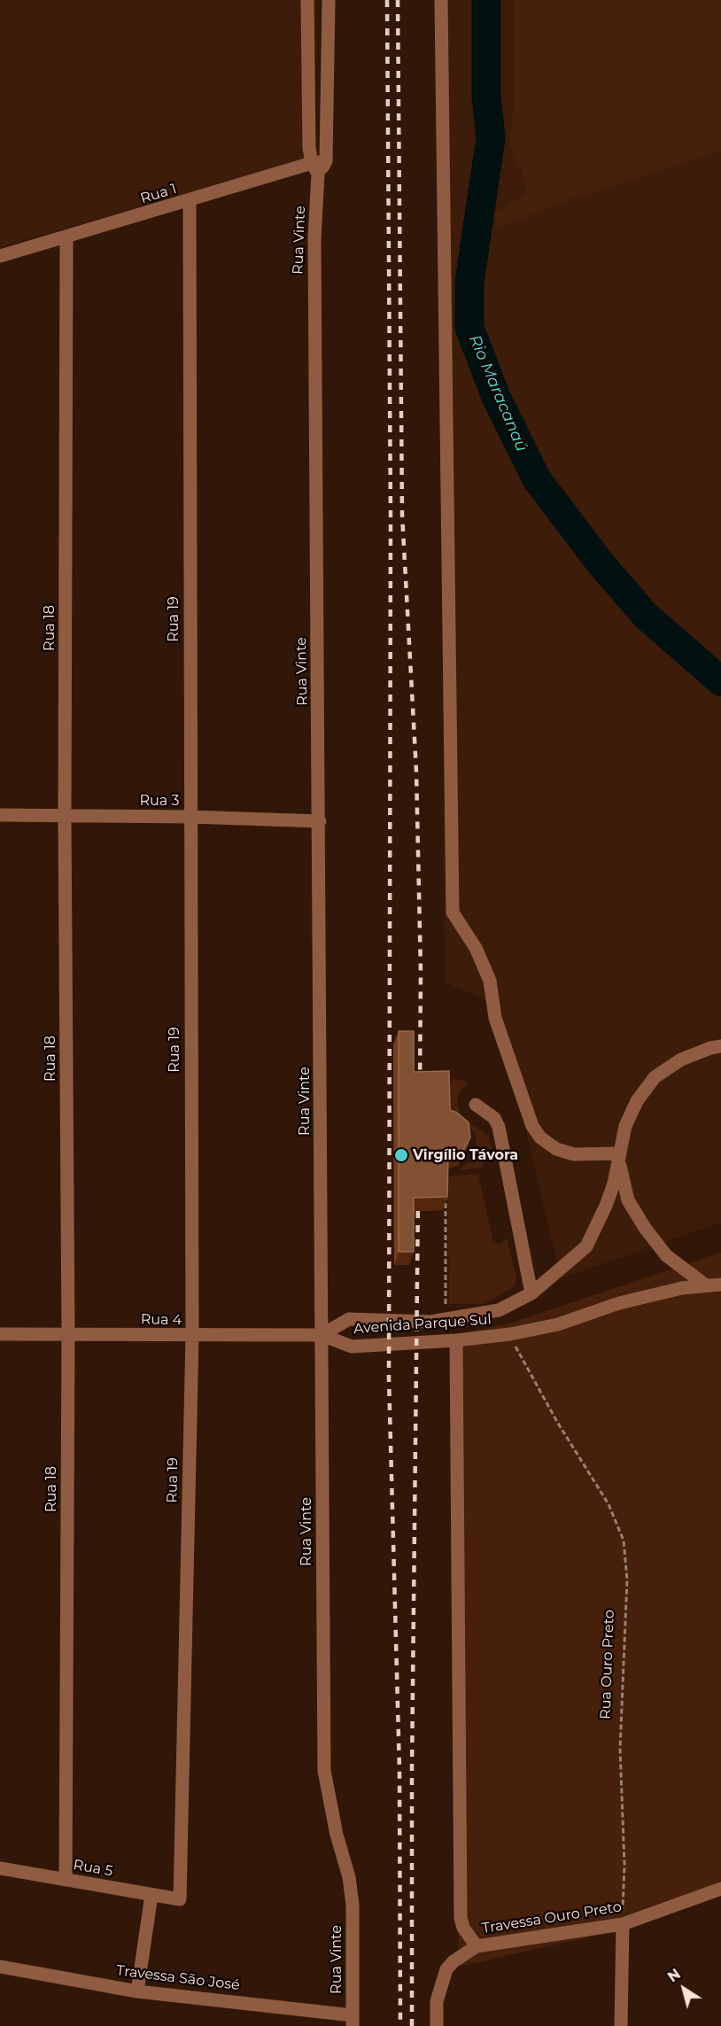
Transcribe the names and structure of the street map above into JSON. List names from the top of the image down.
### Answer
{
  "streets": {
    "street": [
      "Rua 1",
      "Rua Vinte",
      "Rua 19",
      "Rua 18",
      "Rua 3",
      "Rua 4",
      "Avenida Parque Sul",
      "Rua 5",
      "Travessa Ouro Preto",
      "Travessa São José"
    ],
    "path": ["Rua Ouro Preto"]
  },
  "crossings": [
    ["Rua 1", "Rua Vinte"],
    ["Rua 1", "Rua 19"],
    ["Rua 1", "Rua 18"],
    ["Rua Vinte", "Rua 3"],
    ["Rua Vinte", "Rua 4"],
    ["Rua Vinte", "Avenida Parque Sul"],
    ["Rua Vinte", "Travessa São José"],
    ["Rua 19", "Rua 3"],
    ["Rua 19", "Rua 4"],
    ["Rua 19", "Rua 5"],
    ["Rua 18", "Rua 3"],
    ["Rua 18", "Rua 4"],
    ["Rua 18", "Rua 5"],
    ["Rua 4", "Avenida Parque Sul"],
    ["Avenida Parque Sul", "Rua Ouro Preto"],
    ["Rua Ouro Preto", "Travessa Ouro Preto"]
  ],
  "water": ["Rio Maracanaú"],
  "places": ["Virgílio Távora"],
  "north": "top left"
}
